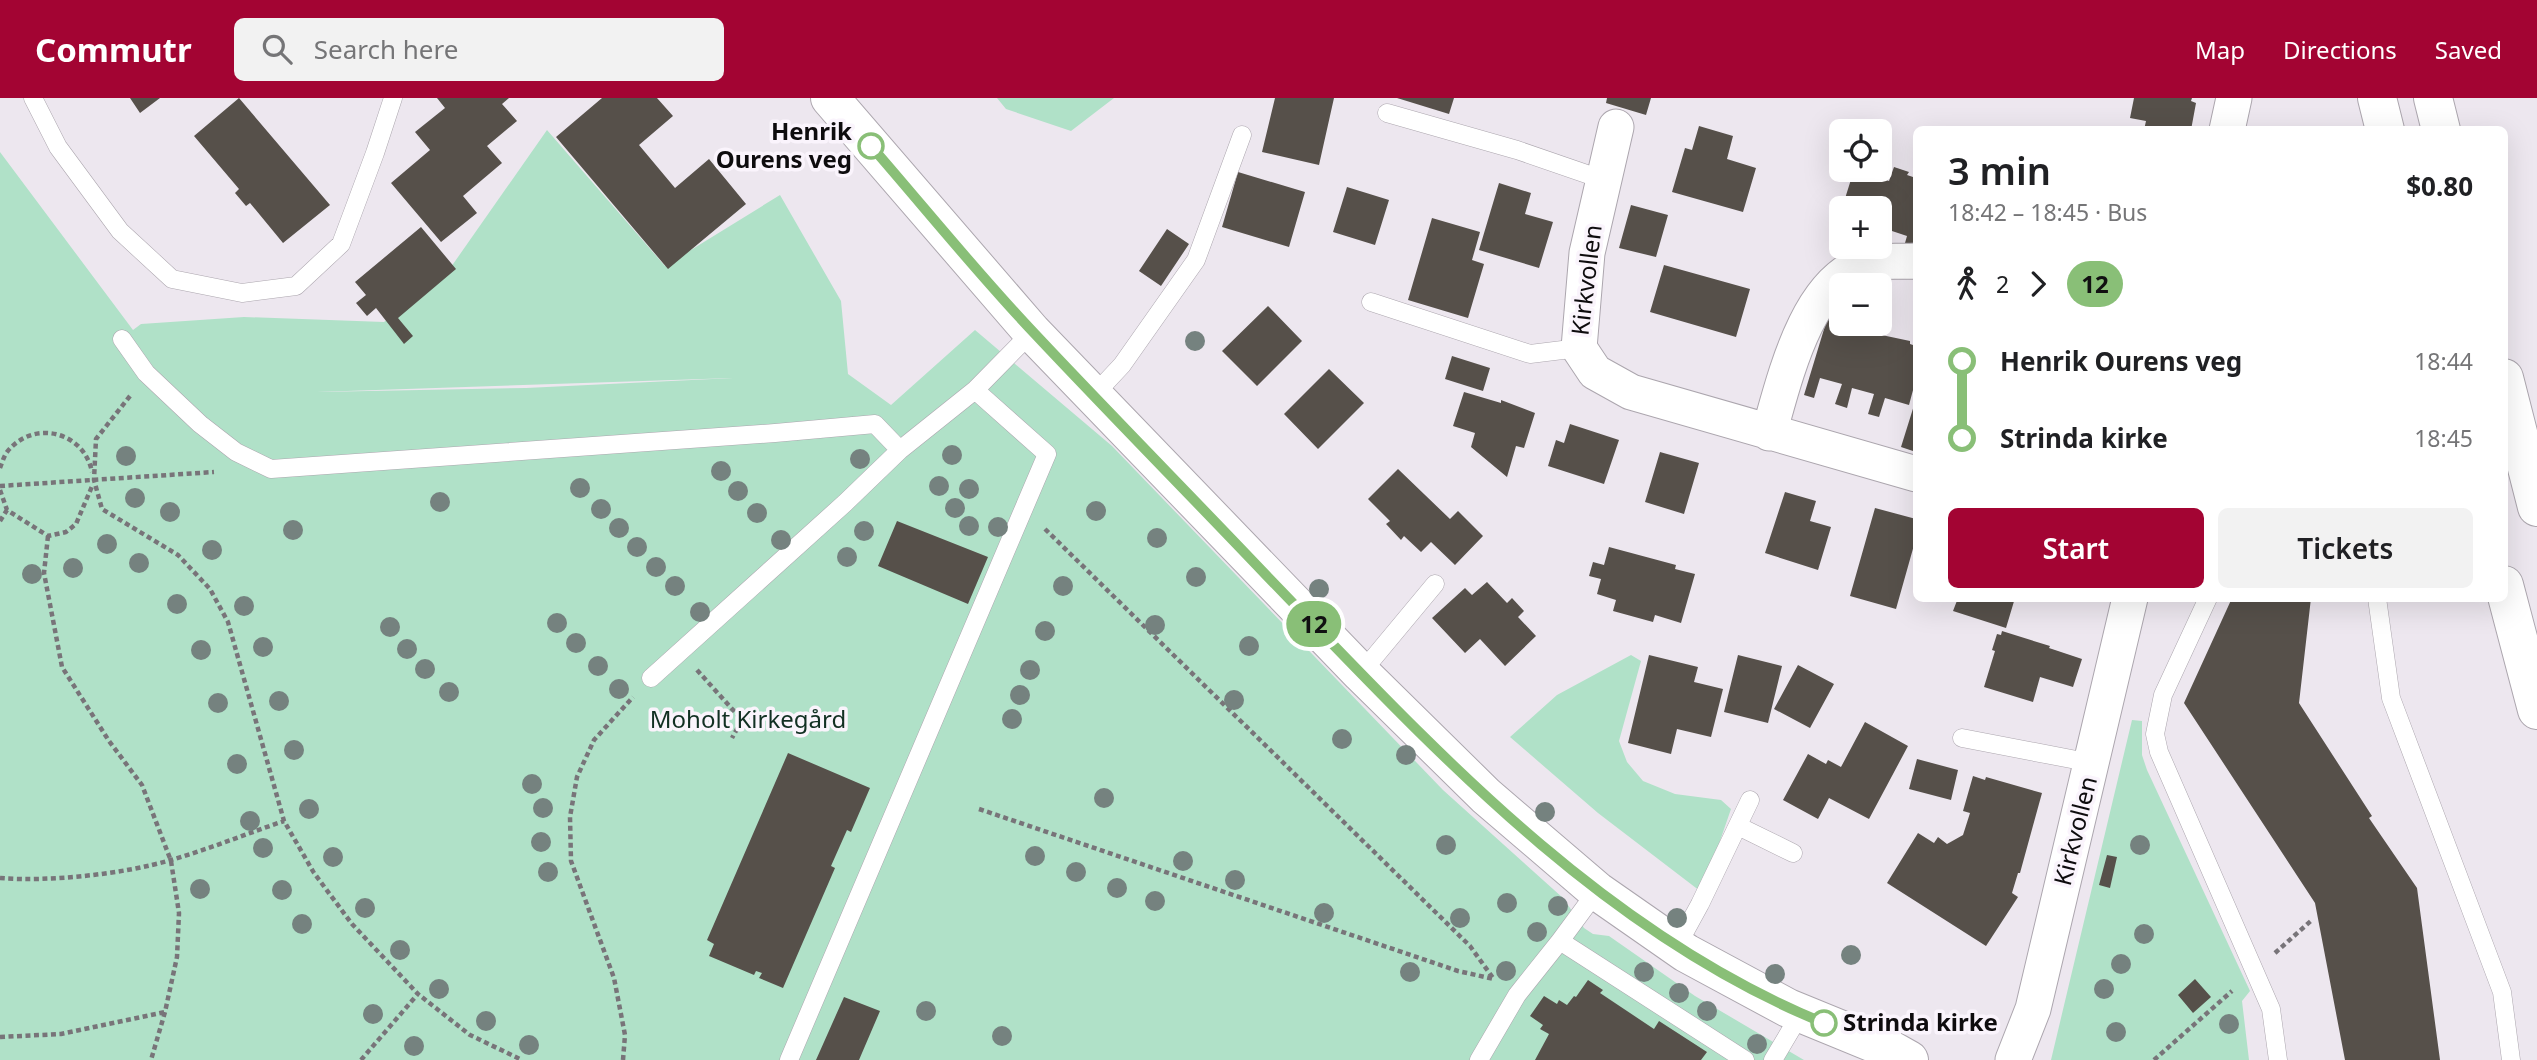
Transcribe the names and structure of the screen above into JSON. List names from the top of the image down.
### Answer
{
  "streets": {
    "street": ["Kirkvollen"]
  },
  "parks": ["Moholt Kirkegård"],
  "places": ["Henrik Ourens veg", "Strinda kirke"],
  "lines": ["bus line 12"],
  "page": {
    "header": "Commutr",
    "search": "Search here",
    "nav": ["Map", "Directions", "Saved"],
    "on_map": "12",
    "map_buttons": ["+", "−"],
    "heading": ["3 min", "18:42 – 18:45 · Bus", "$0.80"],
    "legs": ["2", "12"],
    "list": [
      {
        "name": "Henrik Ourens veg",
        "value": "18:44"
      },
      {
        "name": "Strinda kirke",
        "value": "18:45"
      }
    ],
    "buttons": ["Start", "Tickets"]
  }
}
